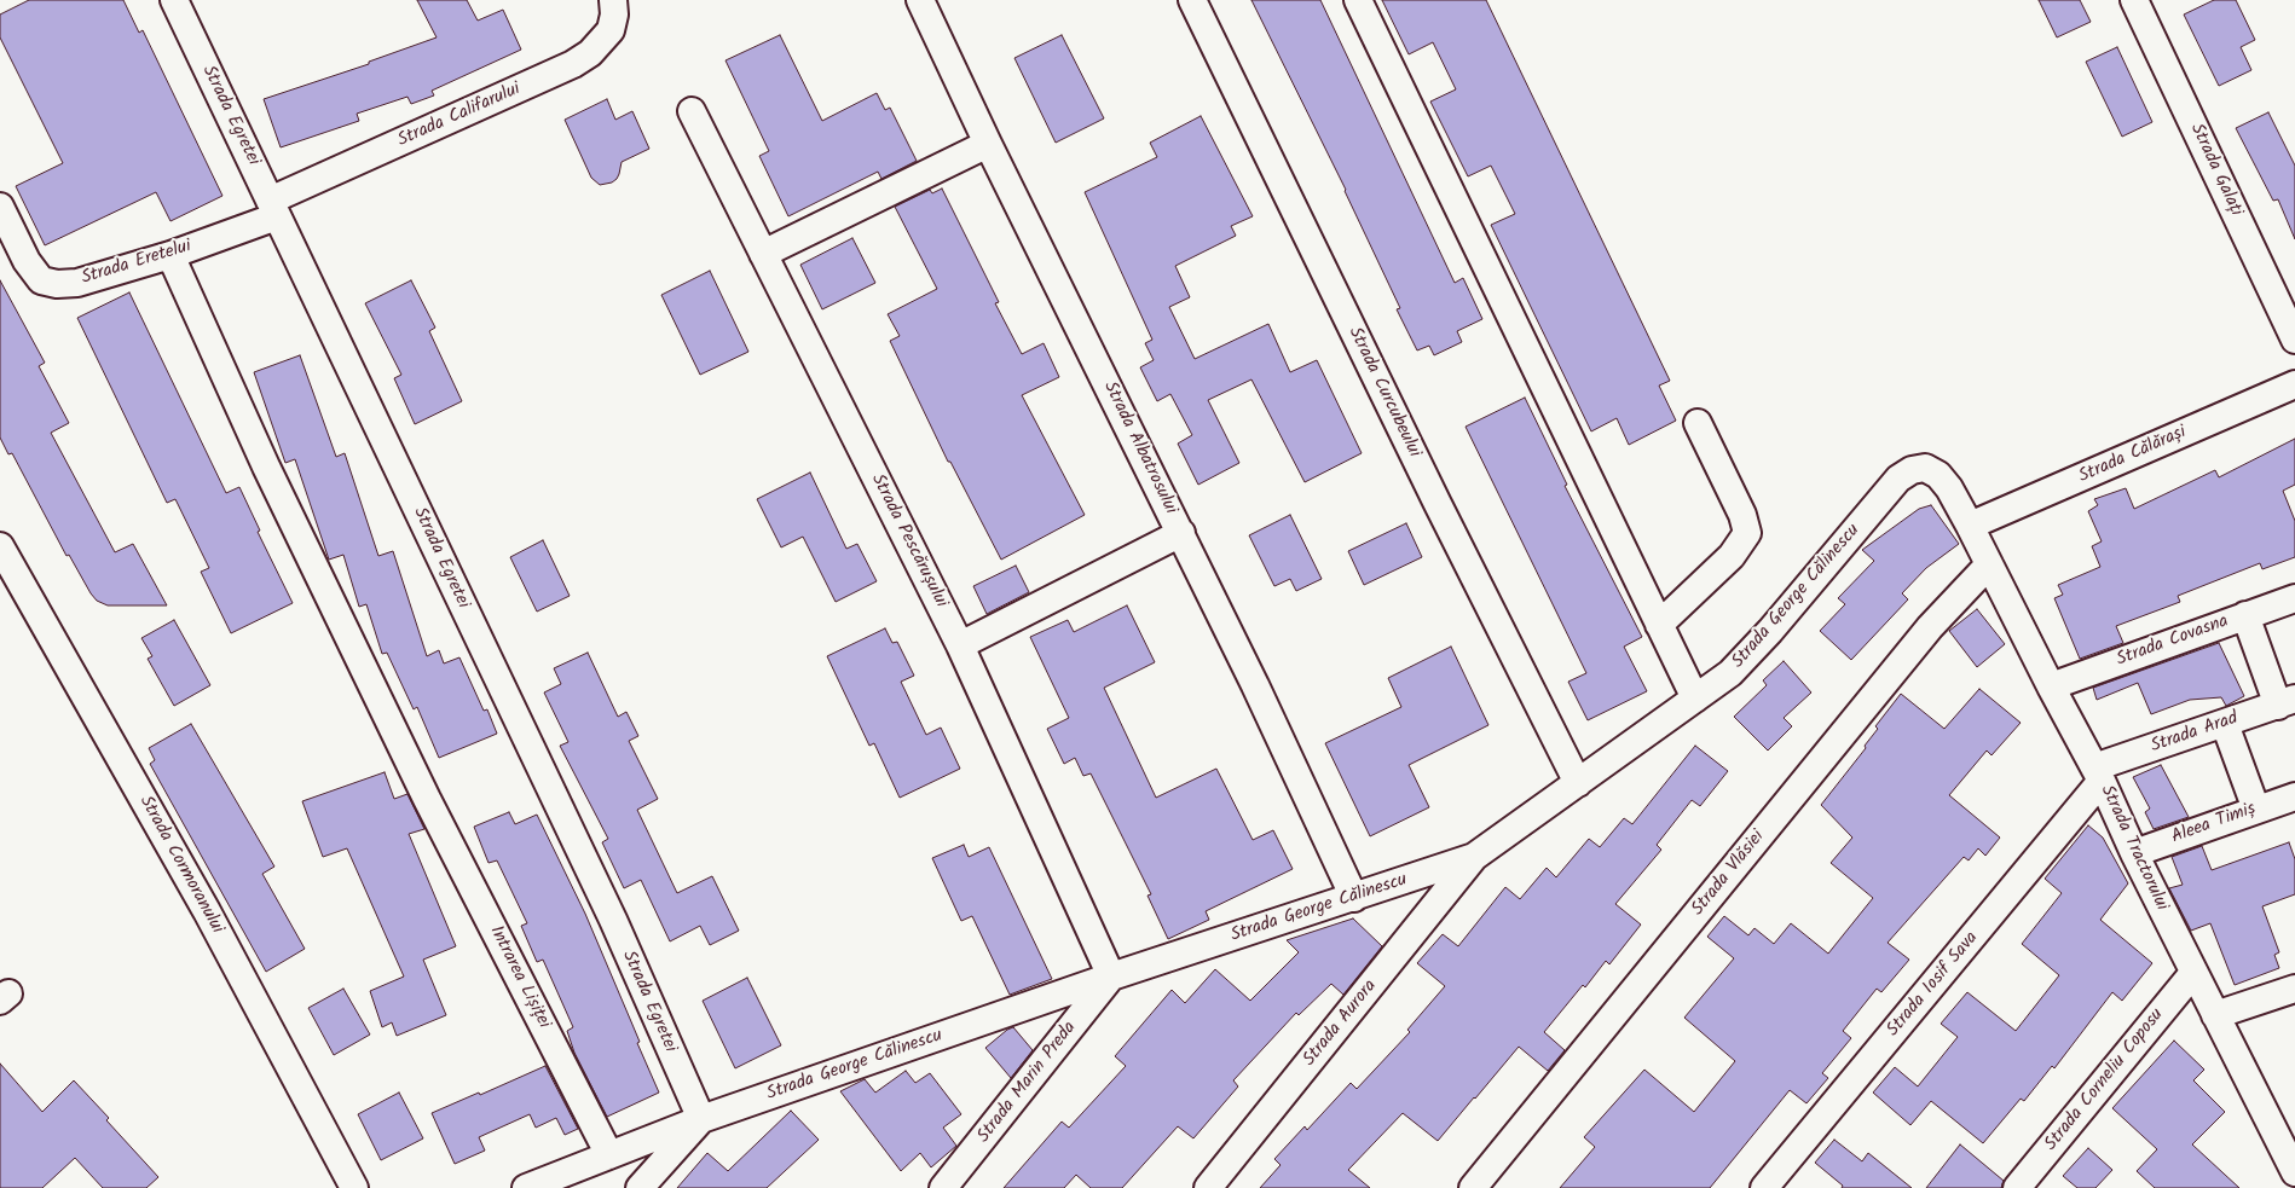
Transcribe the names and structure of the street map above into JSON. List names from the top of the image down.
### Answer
{
  "streets": {
    "street": [
      "Strada Egretei",
      "Strada Califarului",
      "Strada Galați",
      "Strada Eretelui",
      "Strada Curcubeului",
      "Strada Albatrosului",
      "Strada Călărași",
      "Strada Pescărușului",
      "Strada George Călinescu",
      "Strada Covasna",
      "Strada Arad",
      "Aleea Timiș",
      "Strada Tractorului",
      "Strada Cormoranului",
      "Strada Vlăsiei",
      "Intrarea Lișiței",
      "Strada Iosif Sava",
      "Strada Aurora",
      "Strada Corneliu Coposu",
      "Strada Marin Preda"
    ]
  },
  "crossings": [
    ["Strada Egretei", "Strada Califarului"],
    ["Strada Egretei", "Strada Eretelui"],
    ["Strada Egretei", "Strada George Călinescu"],
    ["Strada Califarului", "Strada Eretelui"],
    ["Strada Eretelui", "Intrarea Lișiței"],
    ["Strada Curcubeului", "Strada George Călinescu"],
    ["Strada Albatrosului", "Strada George Călinescu"],
    ["Strada Călărași", "Strada George Călinescu"],
    ["Strada Călărași", "Strada Tractorului"],
    ["Strada Pescărușului", "Strada George Călinescu"],
    ["Strada Pescărușului", "Strada Marin Preda"],
    ["Strada George Călinescu", "Strada Tractorului"],
    ["Strada George Călinescu", "Intrarea Lișiței"],
    ["Strada George Călinescu", "Strada Aurora"],
    ["Strada George Călinescu", "Strada Marin Preda"],
    ["Strada Covasna", "Strada Tractorului"],
    ["Strada Arad", "Strada Tractorului"],
    ["Strada Arad", "Strada Iosif Sava"],
    ["Aleea Timiș", "Strada Tractorului"],
    ["Strada Tractorului", "Strada Vlăsiei"],
    ["Strada Tractorului", "Strada Iosif Sava"],
    ["Strada Tractorului", "Strada Corneliu Coposu"]
  ]
}
